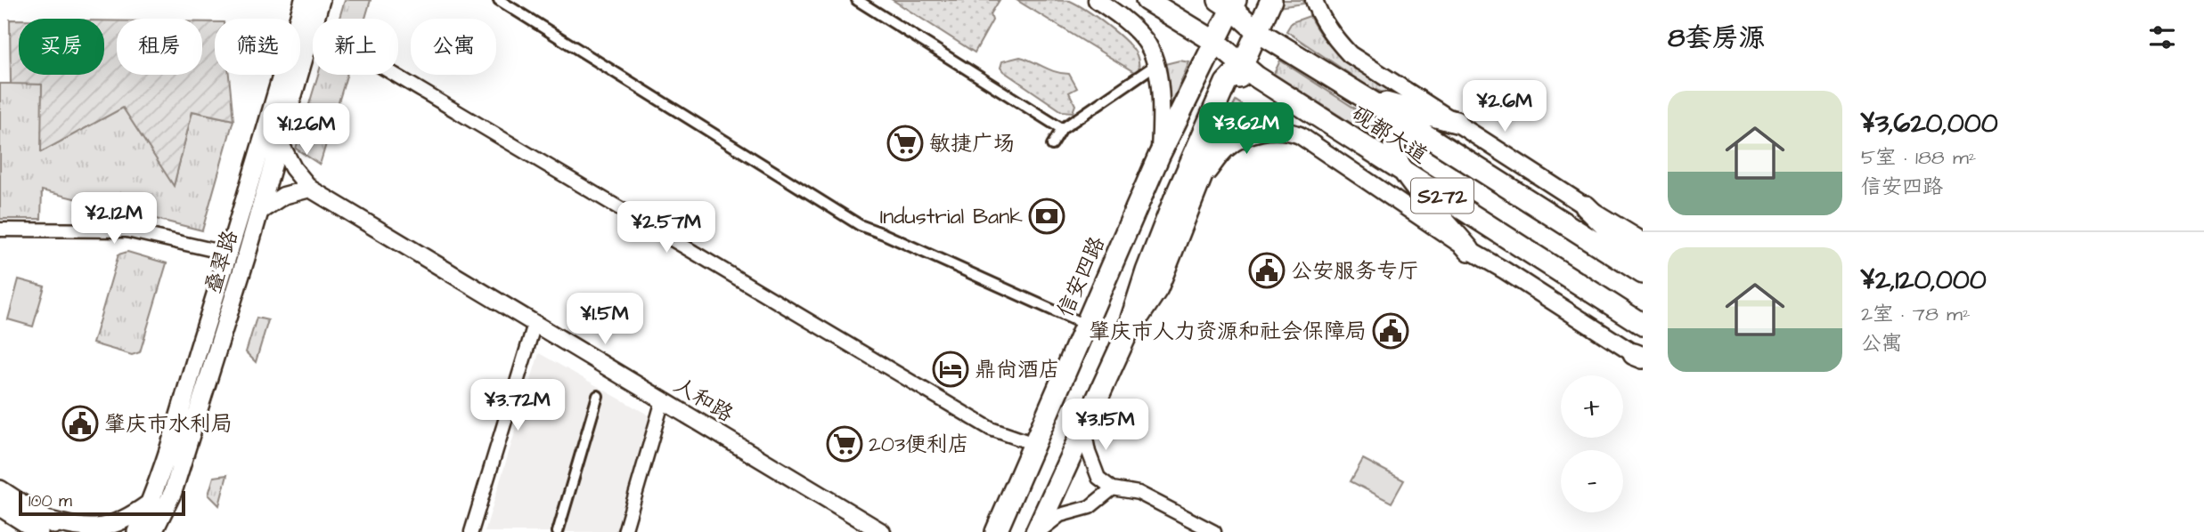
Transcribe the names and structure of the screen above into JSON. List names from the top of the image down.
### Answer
{
  "streets": {
    "main road": [
      "砚都大道",
      "S272",
      "叠翠路",
      "信安四路"
    ],
    "street": ["人和路"]
  },
  "crossings": [
    ["砚都大道", "信安四路"]
  ],
  "places": {
    "supermarket": ["敏捷广场", "203便利店"],
    "bank": ["Industrial Bank"],
    "public building": ["公安服务专厅", "肇庆市人力资源和社会保障局", "肇庆市水利局"],
    "hotel": ["鼎尚酒店"]
  },
  "scale_bar": "100 m",
  "page": {
    "heading": "8套房源",
    "chip": [
      "买房",
      "租房",
      "筛选",
      "新上",
      "公寓"
    ],
    "list": [
      {
        "name": "¥3,620,000",
        "note": "5室 · 188 m² · 信安四路"
      },
      {
        "name": "¥2,120,000",
        "note": "2室 · 78 m² · 公寓"
      }
    ],
    "price": [
      "¥2.6M",
      "¥3.62M",
      "¥1.26M",
      "¥2.12M",
      "¥2.57M",
      "¥1.5M",
      "¥3.72M",
      "¥3.15M"
    ],
    "map_buttons": ["+", "−"],
    "scale": "100 m"
  }
}
